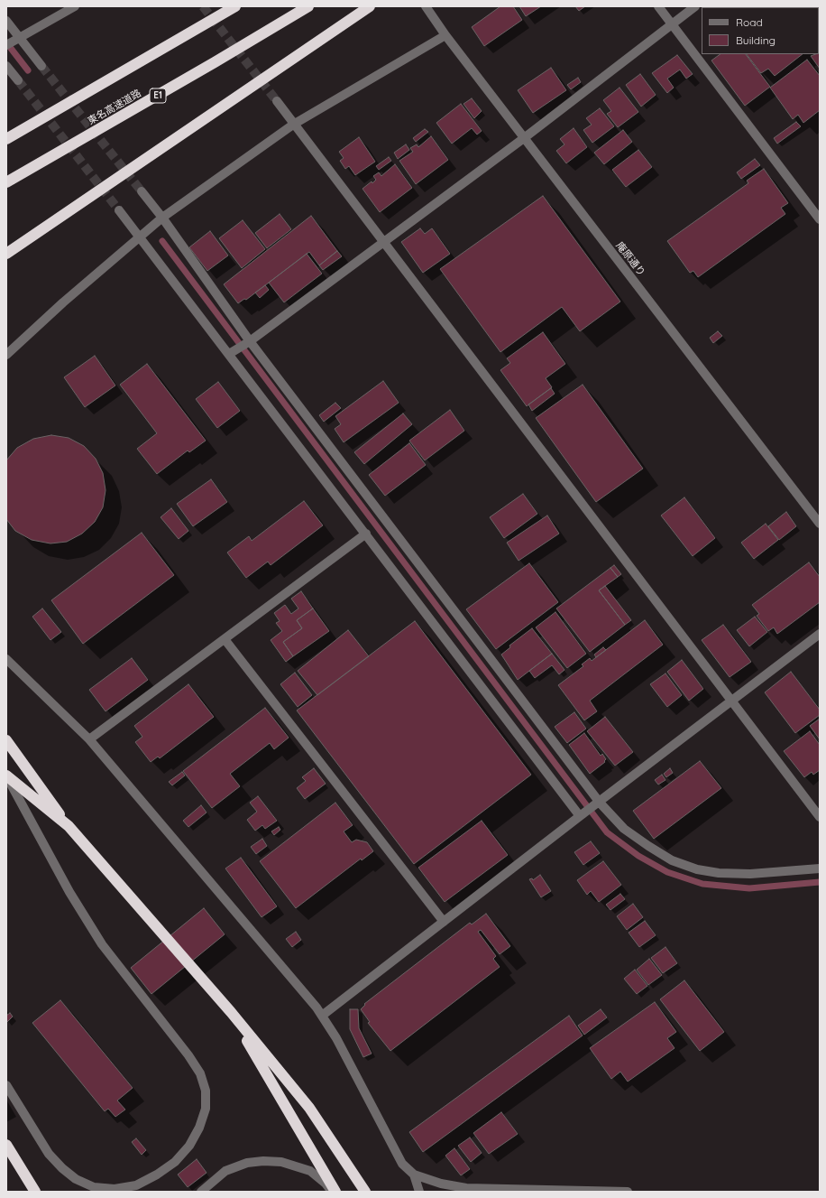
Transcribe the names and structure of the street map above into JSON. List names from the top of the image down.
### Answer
{
  "streets": {
    "highway": ["E1", "東名高速道路"],
    "street": ["庵原通り"]
  },
  "legend": ["Road", "Building"]
}
